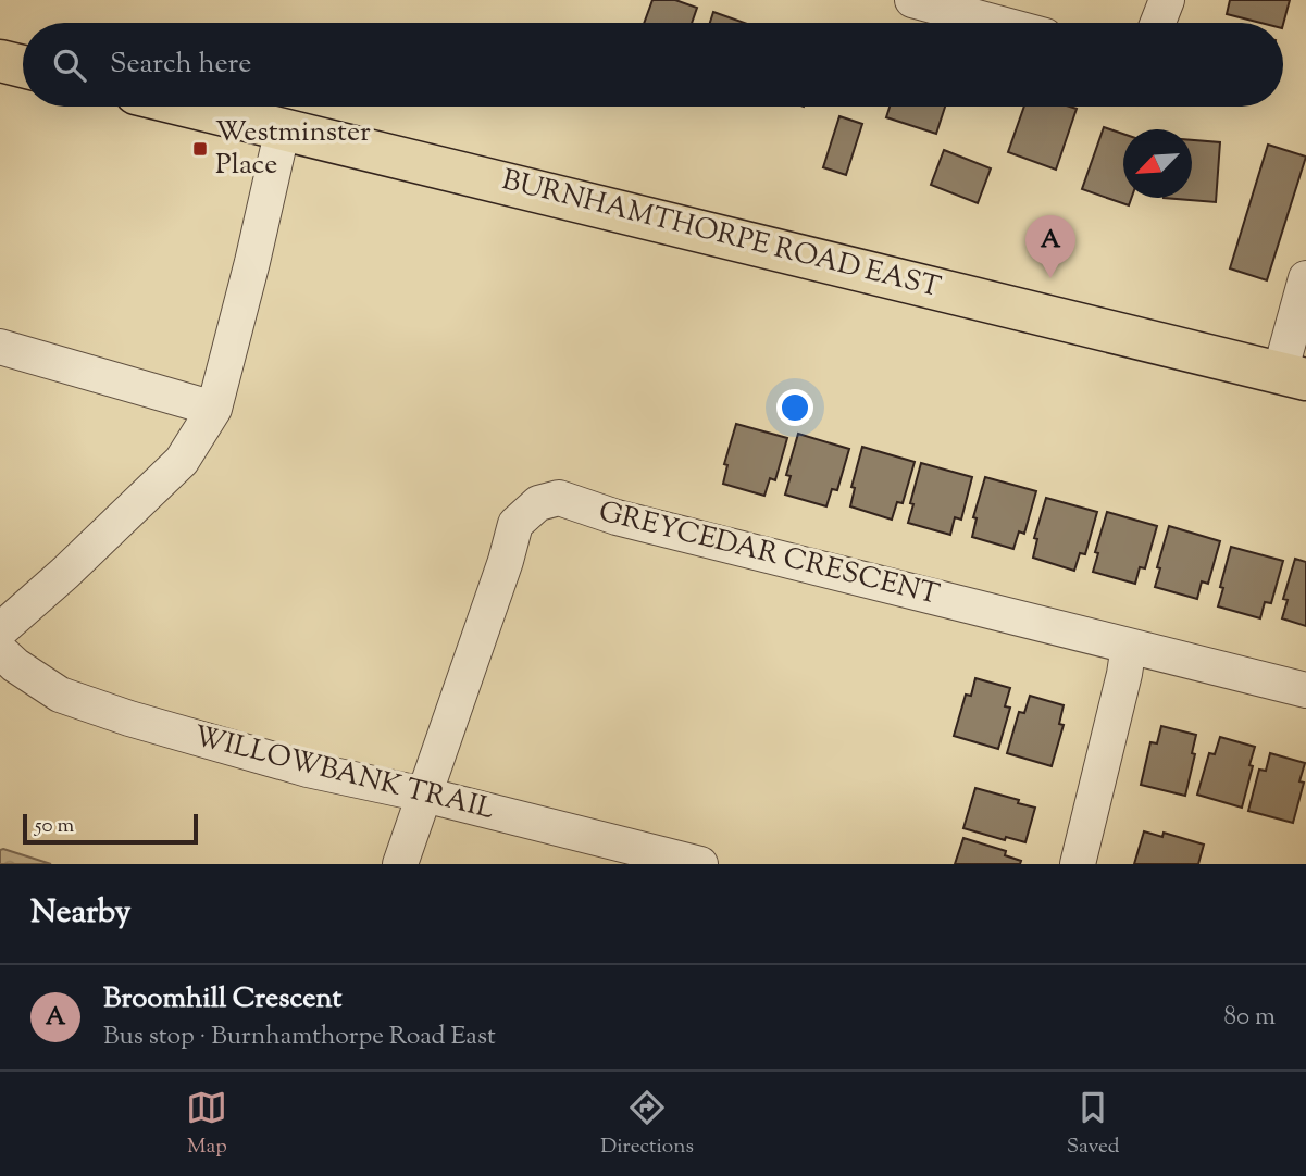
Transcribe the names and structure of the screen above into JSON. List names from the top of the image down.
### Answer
{
  "streets": {
    "main road": ["BURNHAMTHORPE ROAD EAST"],
    "street": ["GREYCEDAR CRESCENT", "WILLOWBANK TRAIL"]
  },
  "crossings": [
    ["GREYCEDAR CRESCENT", "WILLOWBANK TRAIL"]
  ],
  "places": {
    "transit": ["Westminster Place"]
  },
  "scale_bar": "50 m",
  "north": "bottom left",
  "page": {
    "search": "Search here",
    "pins": "A",
    "scale": "50 m",
    "heading": "Nearby",
    "list": [
      {
        "mark": "A",
        "name": "Broomhill Crescent",
        "note": "Bus stop · Burnhamthorpe Road East",
        "value": "80 m"
      }
    ],
    "nav": ["Map", "Directions", "Saved"]
  }
}
